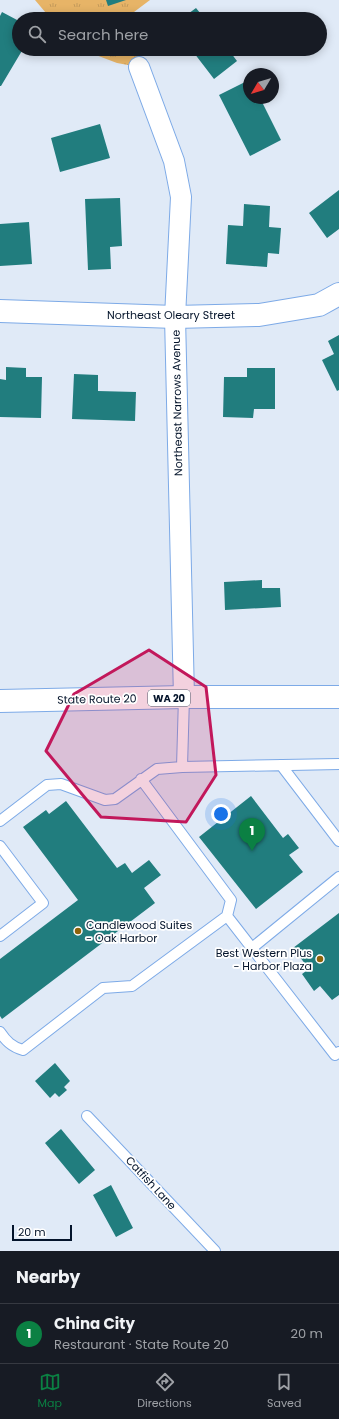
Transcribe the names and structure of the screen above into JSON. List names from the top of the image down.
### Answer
{
  "streets": {
    "street": [
      "Northeast Oleary Street",
      "Northeast Narrows Avenue",
      "WA 20",
      "State Route 20"
    ],
    "lane": ["Catfish Lane"]
  },
  "crossings": [
    ["Northeast Oleary Street", "Northeast Narrows Avenue"],
    ["Northeast Narrows Avenue", "State Route 20"]
  ],
  "places": ["Candlewood Suites - Oak Harbor", "Best Western Plus - Harbor Plaza"],
  "scale_bar": "20 m",
  "north": "bottom left",
  "page": {
    "search": "Search here",
    "pins": "1",
    "scale": "20 m",
    "heading": "Nearby",
    "list": [
      {
        "mark": "1",
        "name": "China City",
        "note": "Restaurant · State Route 20",
        "value": "20 m"
      }
    ],
    "nav": ["Map", "Directions", "Saved"]
  }
}
